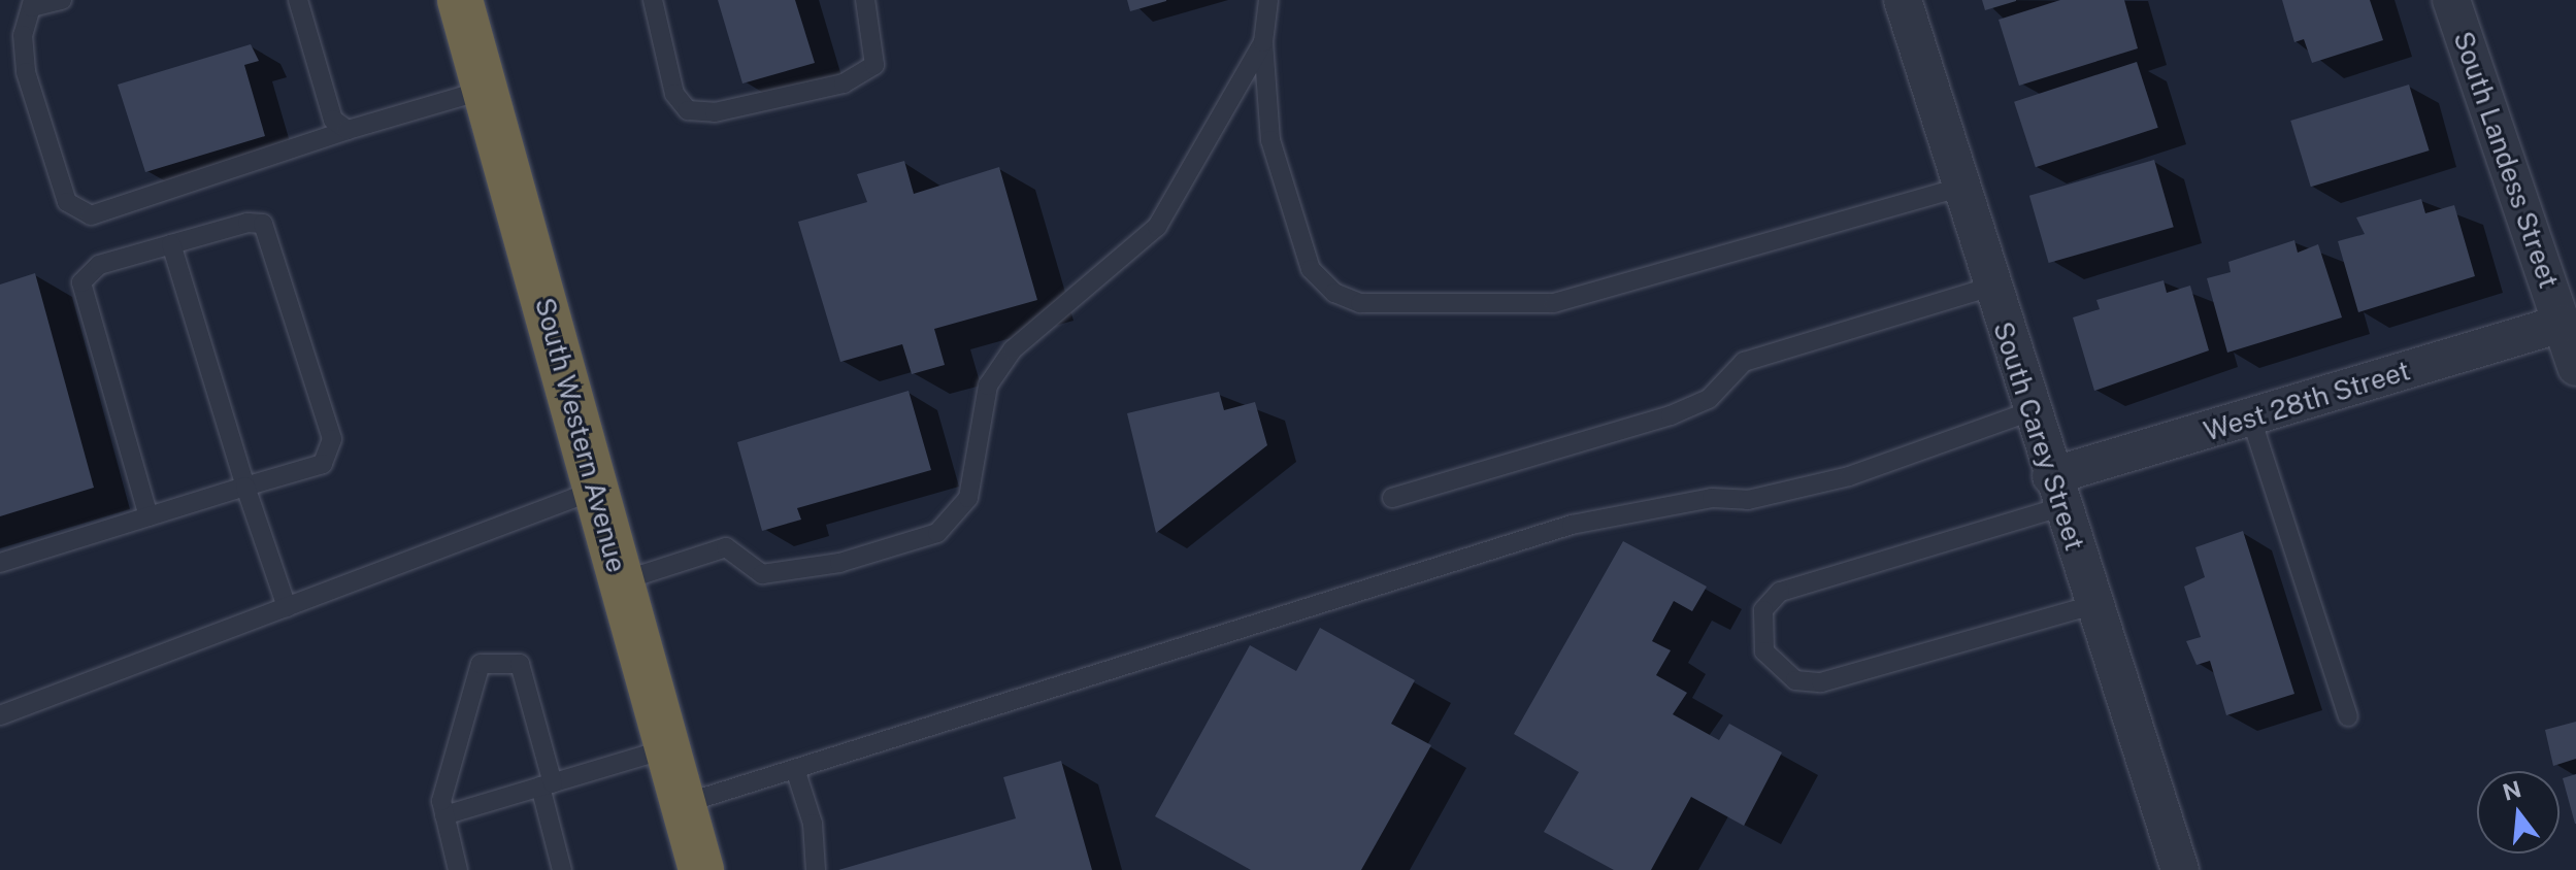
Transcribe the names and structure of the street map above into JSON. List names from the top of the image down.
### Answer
{
  "streets": {
    "highway": ["South Western Avenue"],
    "street": ["South Landess Street", "West 28th Street", "South Carey Street"]
  },
  "crossings": [
    ["South Landess Street", "West 28th Street"],
    ["West 28th Street", "South Carey Street"]
  ],
  "north": "top"
}
